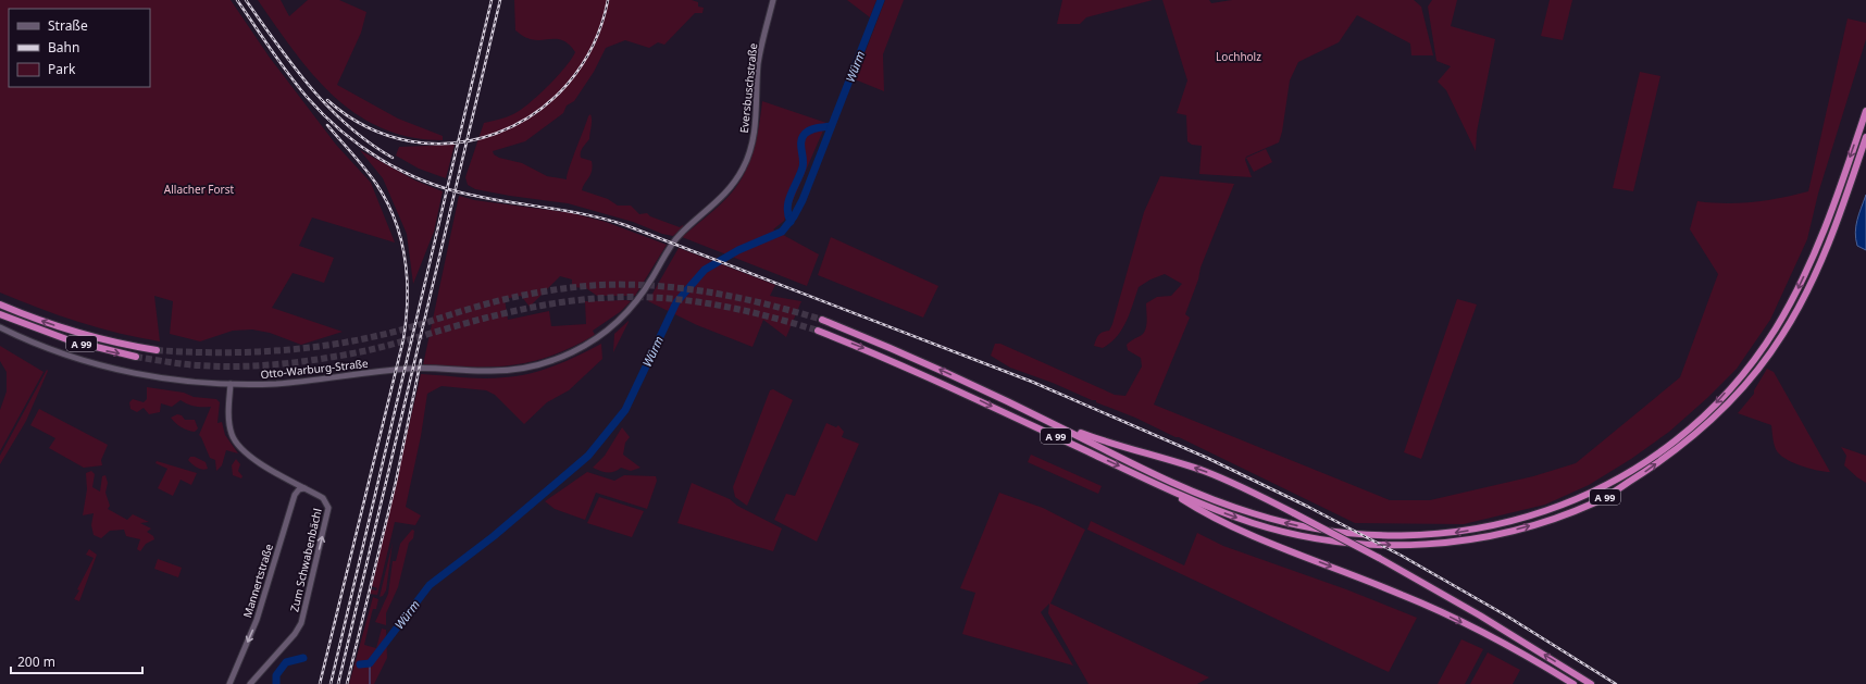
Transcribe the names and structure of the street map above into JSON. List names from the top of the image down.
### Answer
{
  "streets": {
    "highway": ["A 99"],
    "main road": [
      "Eversbuschstraße",
      "Otto-Warburg-Straße",
      "Zum Schwabenbächl",
      "Mannertstraße"
    ]
  },
  "crossings": [
    ["Eversbuschstraße", "Otto-Warburg-Straße"],
    ["Otto-Warburg-Straße", "Zum Schwabenbächl"],
    ["Zum Schwabenbächl", "Mannertstraße"]
  ],
  "one_way": ["Zum Schwabenbächl", "Mannertstraße"],
  "water": ["Würm"],
  "parks": ["Lochholz", "Allacher Forst"],
  "legend": ["Straße", "Bahn", "Park"],
  "scale_bar": "200 m"
}
